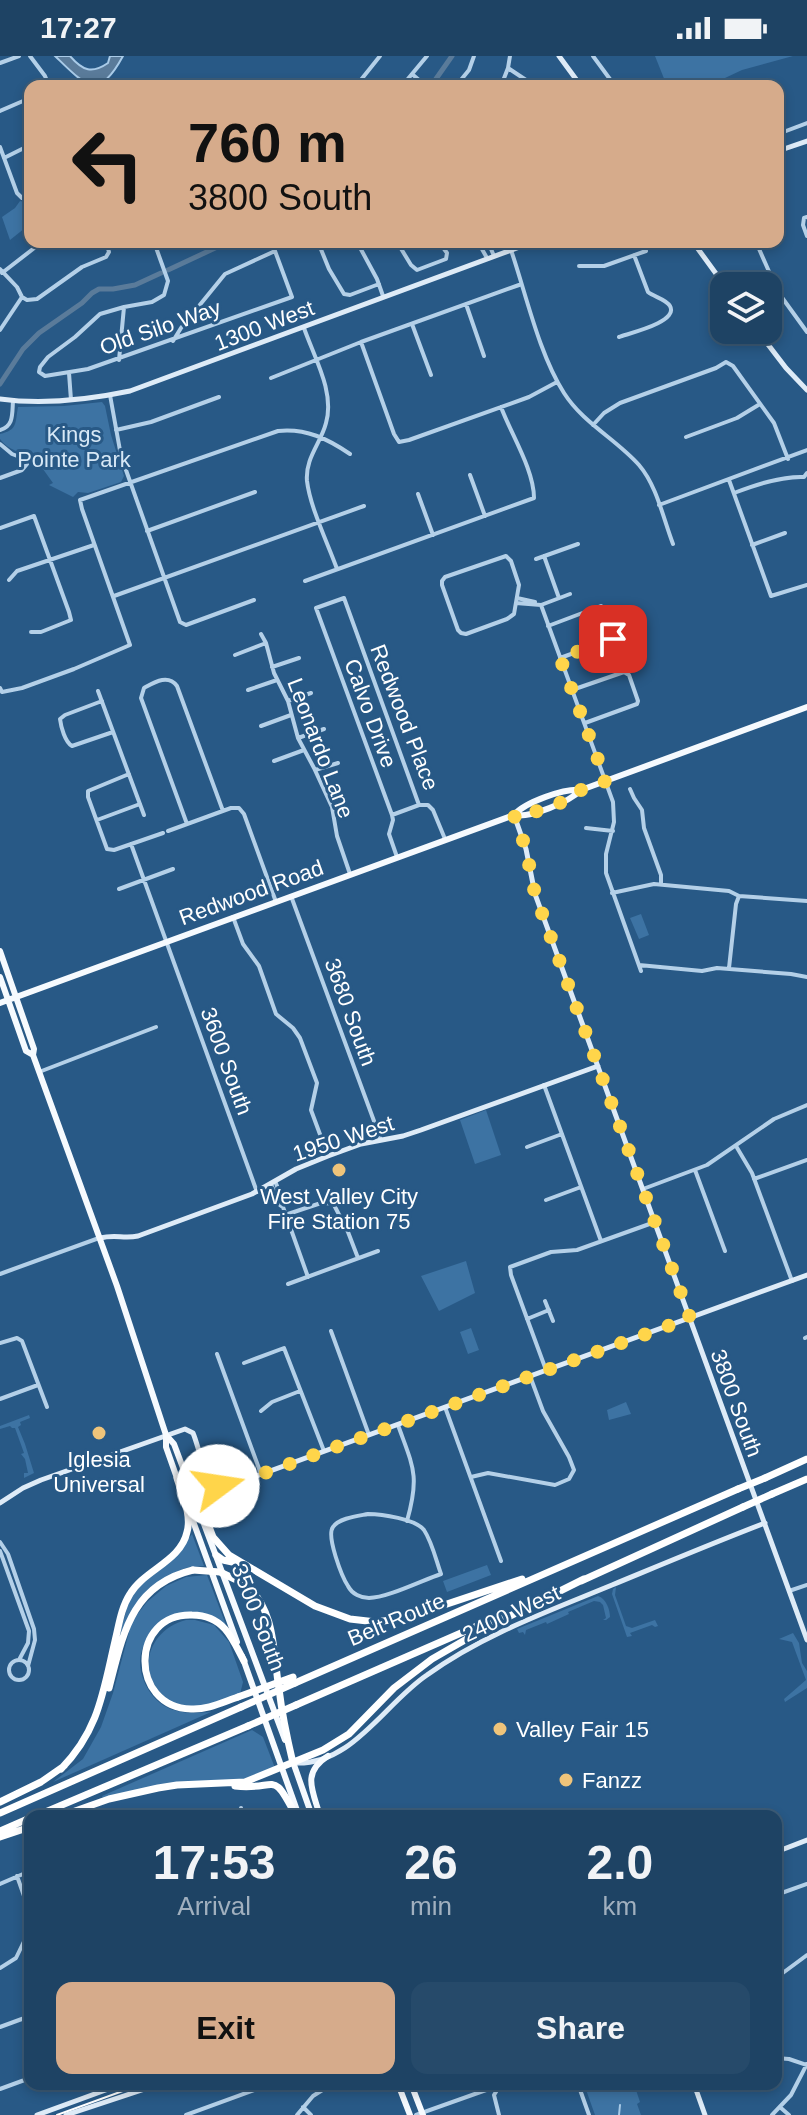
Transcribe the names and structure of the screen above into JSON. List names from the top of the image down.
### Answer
{
  "streets": {
    "highway": ["Belt Route"],
    "main road": ["Redwood Road", "3500 South"],
    "street": [
      "1300 West",
      "Old Silo Way",
      "Calvo Drive",
      "Redwood Place",
      "Leonardo Lane",
      "3680 South",
      "3600 South",
      "1950 West",
      "3800 South",
      "2400 West"
    ]
  },
  "crossings": [
    ["Calvo Drive", "Redwood Place"],
    ["Calvo Drive", "Redwood Road"],
    ["Redwood Place", "Redwood Road"],
    ["Leonardo Lane", "Redwood Road"],
    ["Redwood Road", "3680 South"],
    ["Redwood Road", "3600 South"],
    ["Redwood Road", "3800 South"],
    ["Redwood Road", "3500 South"],
    ["3680 South", "1950 West"],
    ["3600 South", "1950 West"],
    ["1950 West", "3800 South"],
    ["1950 West", "3500 South"],
    ["3800 South", "2400 West"],
    ["2400 West", "3500 South"]
  ],
  "parks": ["Kings Pointe Park"],
  "places": [
    "West Valley City Fire Station 75",
    "Iglesia Universal",
    "Valley Fair 15",
    "Fanzz"
  ],
  "page": {
    "status": "17:27",
    "turn": ["760 m", "3800 South"],
    "eta": [
      "17:53",
      "Arrival",
      "26",
      "min",
      "2.0",
      "km"
    ],
    "buttons": ["Exit", "Share"]
  }
}
